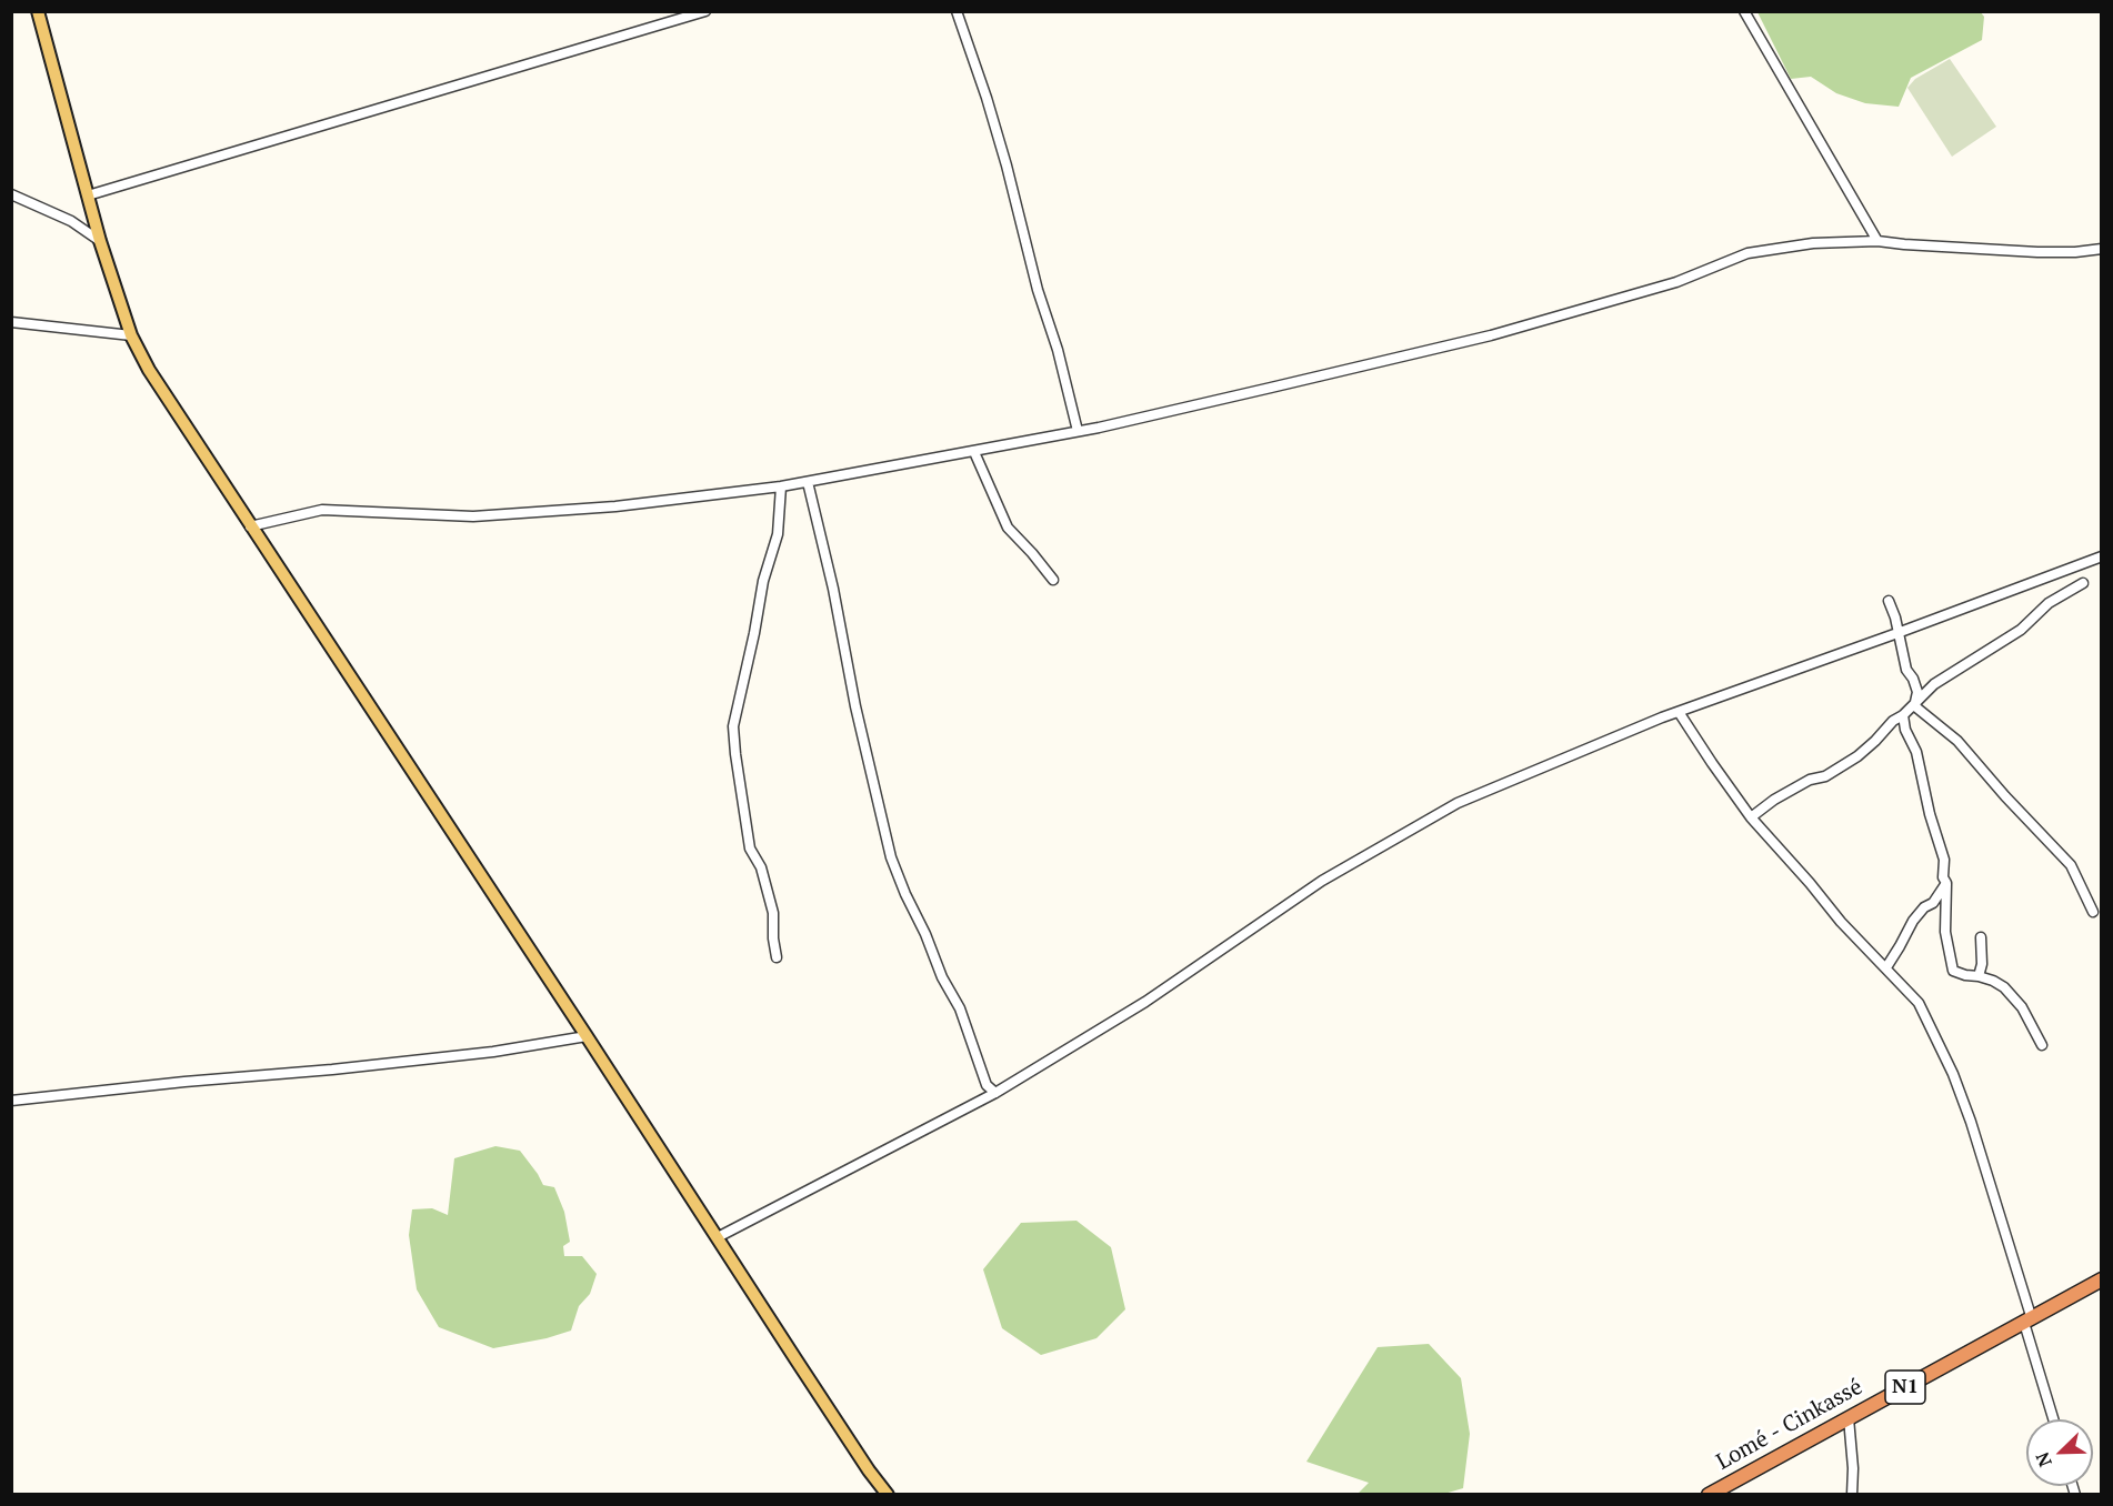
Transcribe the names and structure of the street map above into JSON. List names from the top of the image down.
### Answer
{
  "streets": {
    "highway": ["N1", "Lomé - Cinkassé"]
  },
  "north": "bottom left"
}
